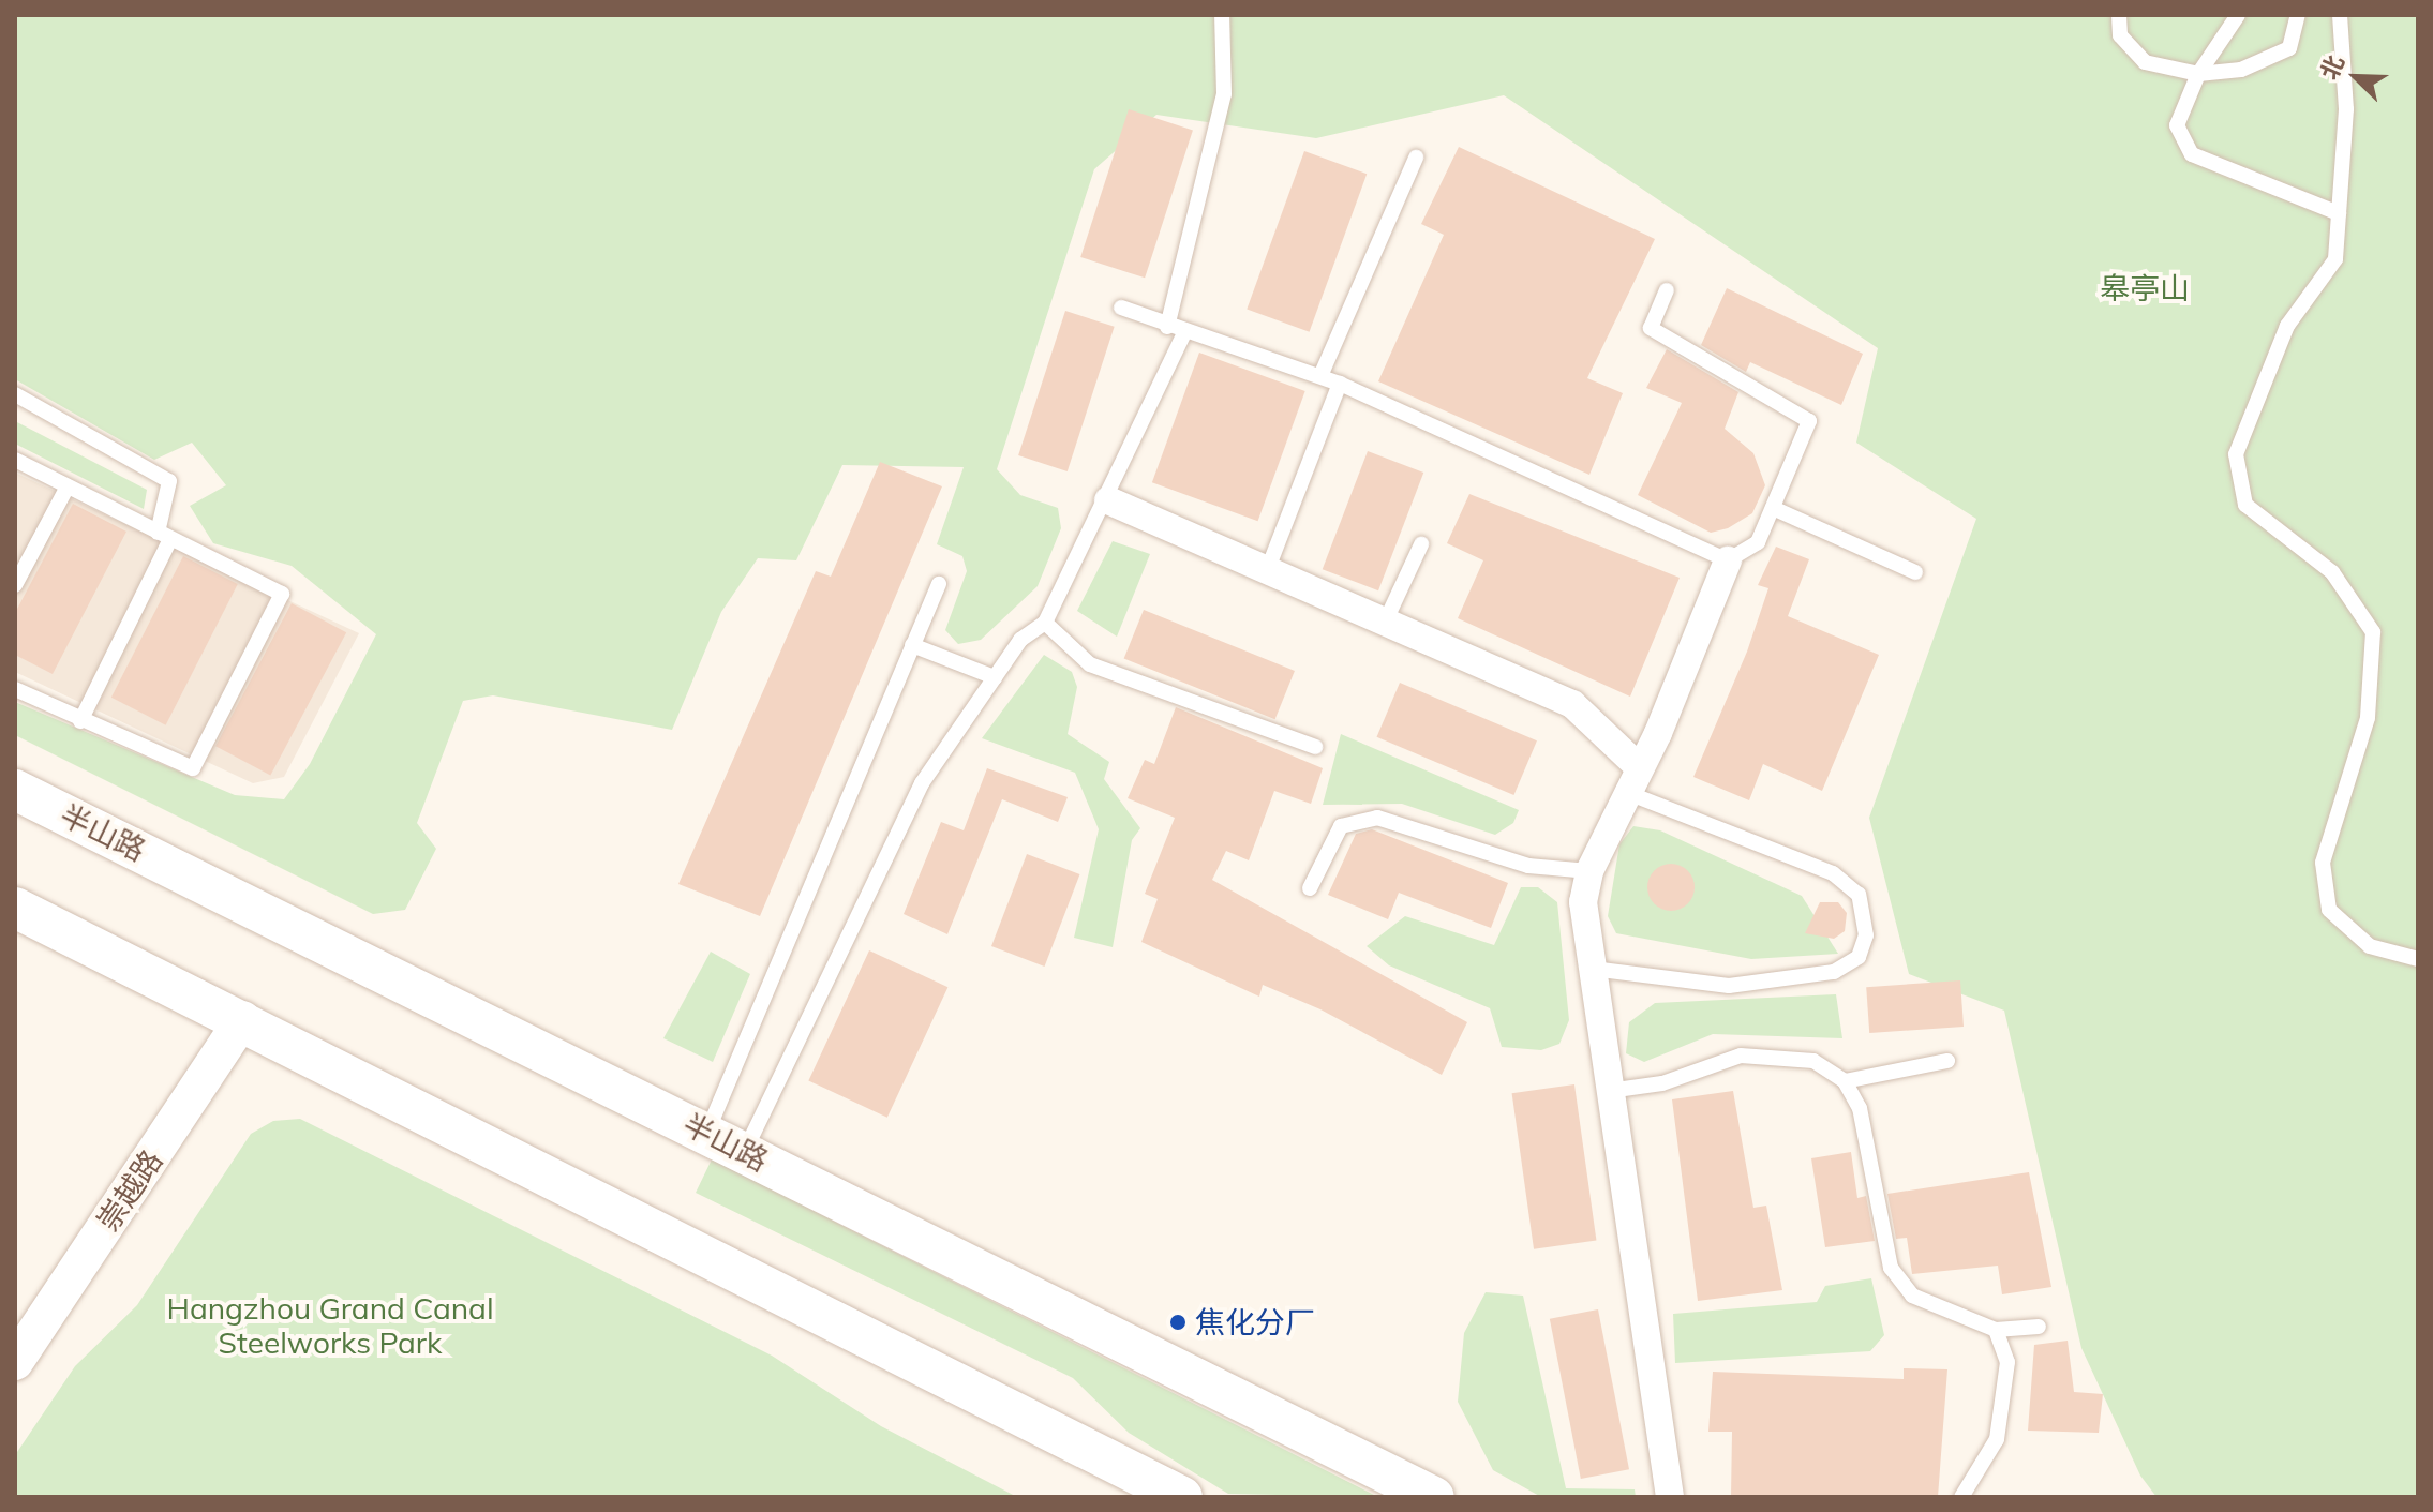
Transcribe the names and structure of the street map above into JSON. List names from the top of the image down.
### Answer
{
  "streets": {
    "main road": ["半山路"],
    "street": ["崇越路"]
  },
  "parks": ["皋亭山", "Hangzhou Grand Canal Steelworks Park"],
  "places": ["焦化分厂"],
  "north": "top left"
}
